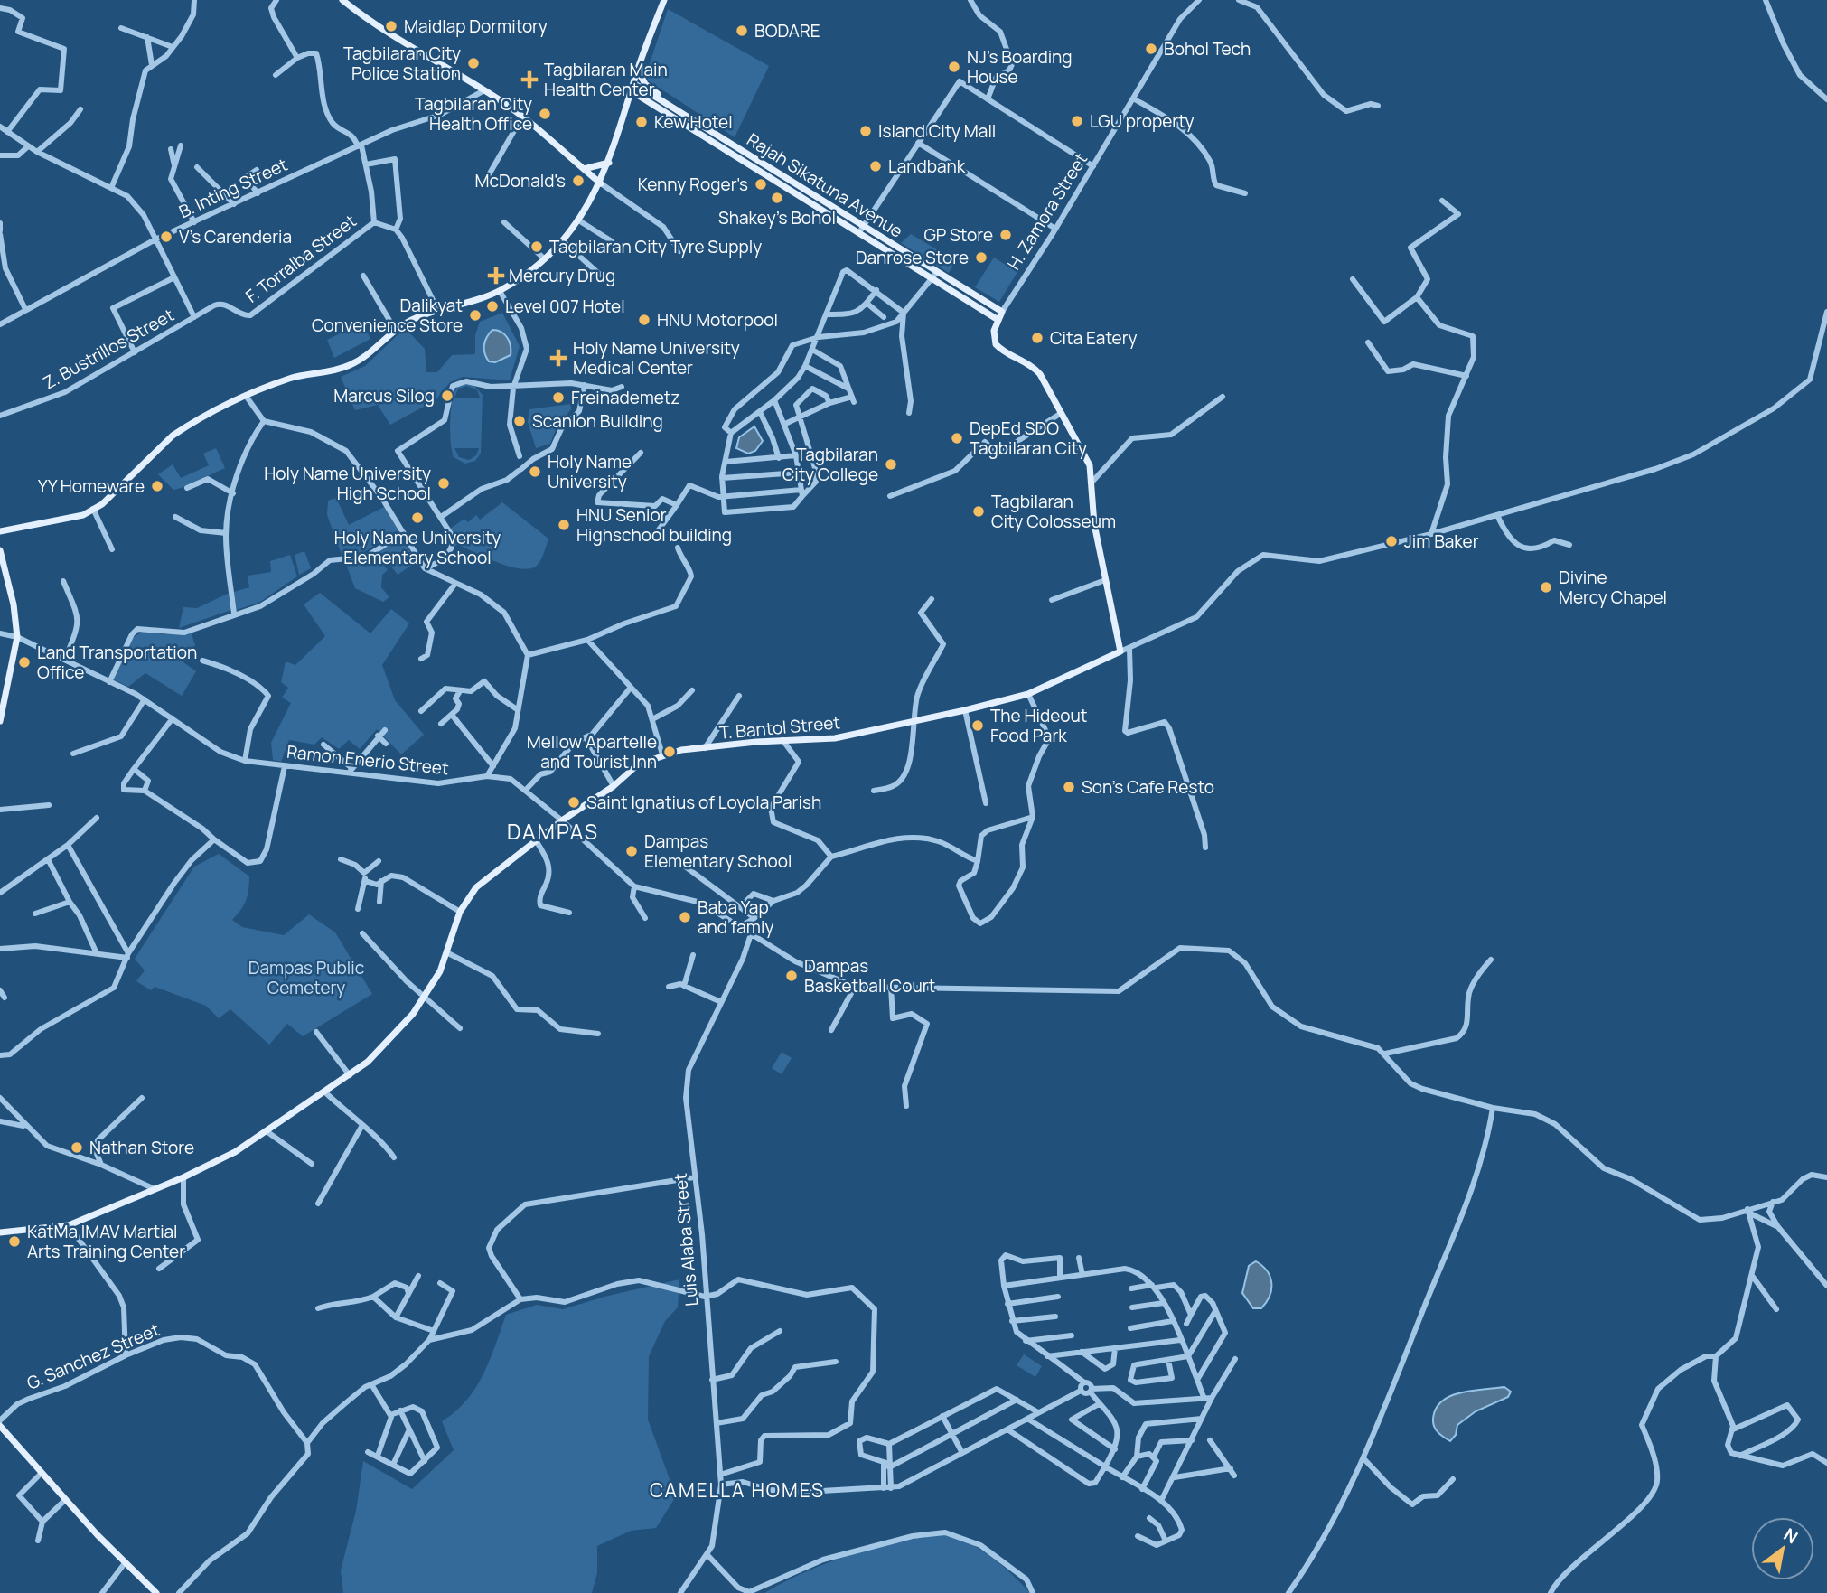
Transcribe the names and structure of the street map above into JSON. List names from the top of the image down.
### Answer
{
  "streets": {
    "main road": ["Rajah Sikatuna Avenue", "T. Bantol Street"],
    "street": [
      "B. Inting Street",
      "H. Zamora Street",
      "F. Torralba Street",
      "Z. Bustrillos Street",
      "Ramon Enerio Street",
      "Luis Alaba Street",
      "G. Sanchez Street"
    ]
  },
  "crossings": [
    ["Rajah Sikatuna Avenue", "H. Zamora Street"],
    ["F. Torralba Street", "Z. Bustrillos Street"],
    ["T. Bantol Street", "Ramon Enerio Street"],
    ["Ramon Enerio Street", "Luis Alaba Street"]
  ],
  "districts": ["DAMPAS", "CAMELLA HOMES"],
  "parks": ["Dampas Public Cemetery"],
  "places": {
    "other": [
      "Maidlap Dormitory",
      "BODARE",
      "Bohol Tech",
      "Tagbilaran City Police Station",
      "NJ's Boarding House",
      "Tagbilaran City Health Office",
      "LGU property",
      "Kew Hotel",
      "Island City Mall",
      "Landbank",
      "McDonald's",
      "Kenny Roger's",
      "Shakey's Bohol",
      "GP Store",
      "V's Carenderia",
      "Tagbilaran City Tyre Supply",
      "Danrose Store",
      "Level 007 Hotel",
      "Dalikyat Convenience Store",
      "HNU Motorpool",
      "Cita Eatery",
      "Marcus Silog",
      "Freinademetz",
      "Scanlon Building",
      "DepEd SDO Tagbilaran City",
      "Tagbilaran City College",
      "Holy Name University",
      "Holy Name University High School",
      "YY Homeware",
      "Tagbilaran City Colosseum",
      "Holy Name University Elementary School",
      "HNU Senior Highschool building",
      "Jim Baker",
      "Divine Mercy Chapel",
      "Land Transportation Office",
      "The Hideout Food Park",
      "Mellow Apartelle and Tourist Inn",
      "Son's Cafe Resto",
      "Saint Ignatius of Loyola Parish",
      "Dampas Elementary School",
      "Baba Yap and famiy",
      "Dampas Basketball Court",
      "Nathan Store",
      "KatMa IMAV Martial Arts Training Center"
    ],
    "health": ["Tagbilaran Main Health Center", "Mercury Drug", "Holy Name University Medical Center"]
  },
  "north": "top right"
}
